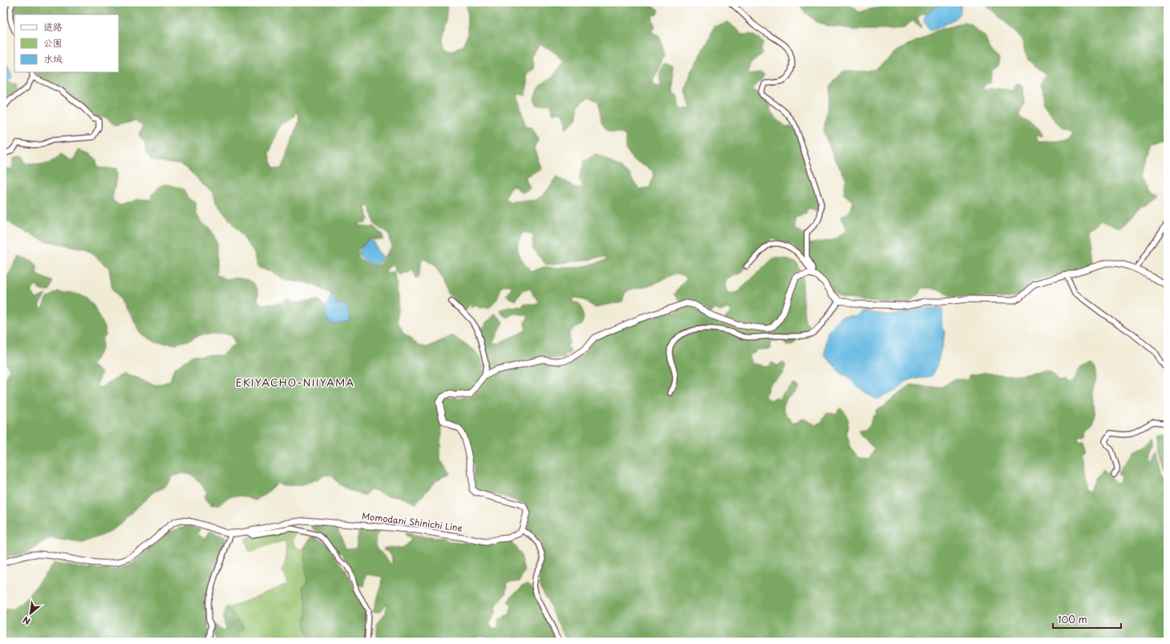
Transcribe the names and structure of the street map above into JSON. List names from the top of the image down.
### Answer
{
  "streets": {
    "main road": ["Momodani Shinichi Line"]
  },
  "districts": ["EKIYACHO-NIIYAMA"],
  "legend": ["道路", "公園", "水域"],
  "scale_bar": "100 m",
  "north": "bottom left"
}
